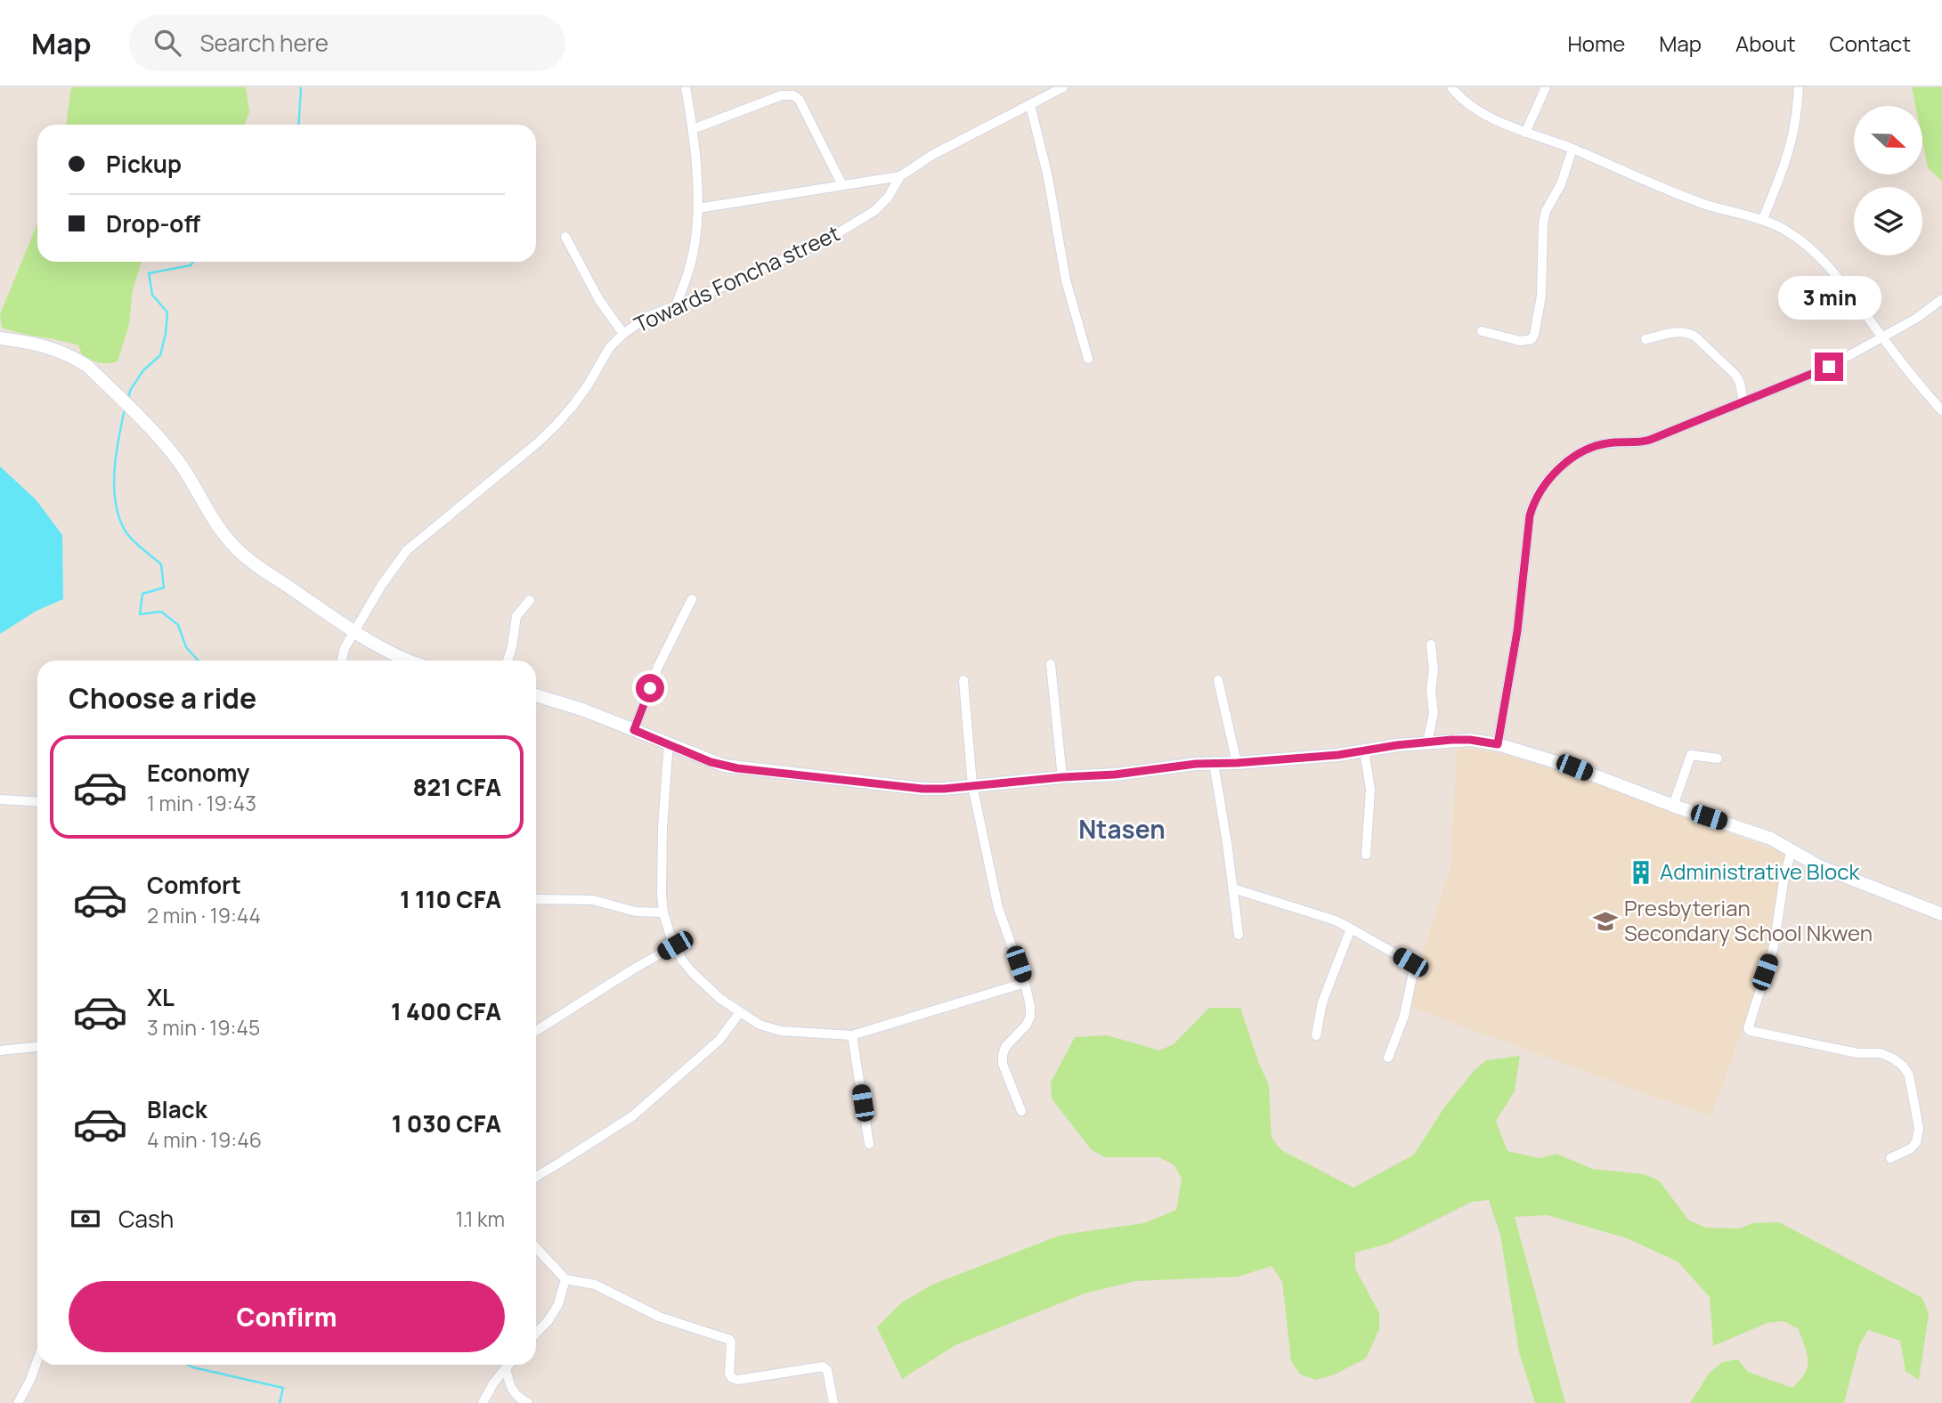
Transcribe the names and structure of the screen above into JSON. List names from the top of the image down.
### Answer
{
  "streets": {
    "street": ["Towards Foncha street"]
  },
  "districts": ["Ntasen"],
  "places": {
    "building": ["Administrative Block"],
    "school or university": ["Presbyterian Secondary School Nkwen"]
  },
  "north": "right",
  "page": {
    "header": "Map",
    "search": "Search here",
    "nav": [
      "Home",
      "Map",
      "About",
      "Contact"
    ],
    "banner": ["Pickup", "Drop-off"],
    "bubble": "3 min",
    "heading": "Choose a ride",
    "list": [
      {
        "name": "Economy",
        "note": "1 min · 19:43",
        "value": "821 CFA"
      },
      {
        "name": "Comfort",
        "note": "2 min · 19:44",
        "value": "1 110 CFA"
      },
      {
        "name": "XL",
        "note": "3 min · 19:45",
        "value": "1 400 CFA"
      },
      {
        "name": "Black",
        "note": "4 min · 19:46",
        "value": "1 030 CFA"
      }
    ],
    "pay": ["Cash", "1.1 km"],
    "buttons": "Confirm"
  }
}
